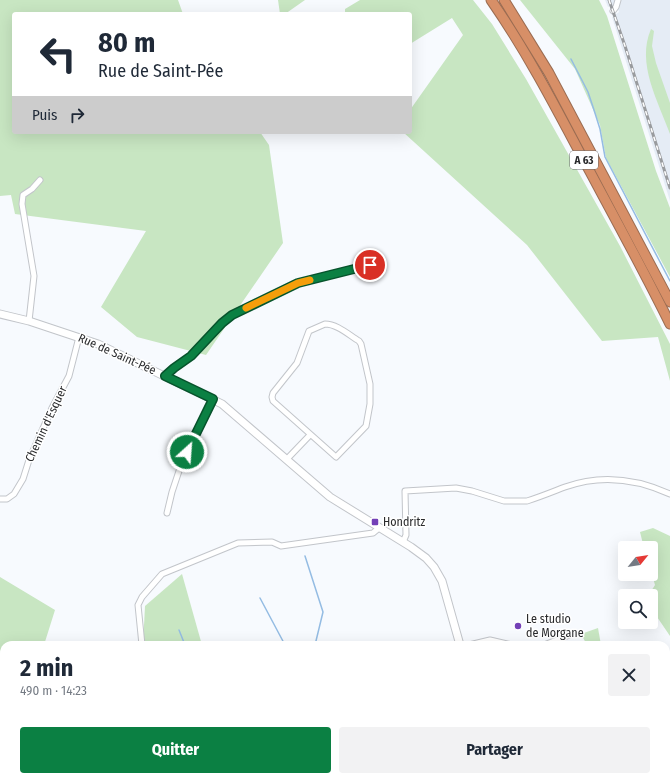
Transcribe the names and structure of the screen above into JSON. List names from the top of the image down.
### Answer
{
  "streets": {
    "highway": ["A 63"],
    "main road": ["Rue de Saint-Pée"],
    "street": ["Chemin d'Esquer"]
  },
  "crossings": [
    ["Rue de Saint-Pée", "Chemin d'Esquer"]
  ],
  "places": {
    "transit": ["Hondritz"],
    "other": ["Le studio de Morgane"]
  },
  "north": "top right",
  "page": {
    "turn": ["80 m", "Rue de Saint-Pée"],
    "then": "Puis",
    "heading": ["2 min", "490 m · 14:23"],
    "buttons": ["Quitter", "Partager"]
  }
}
